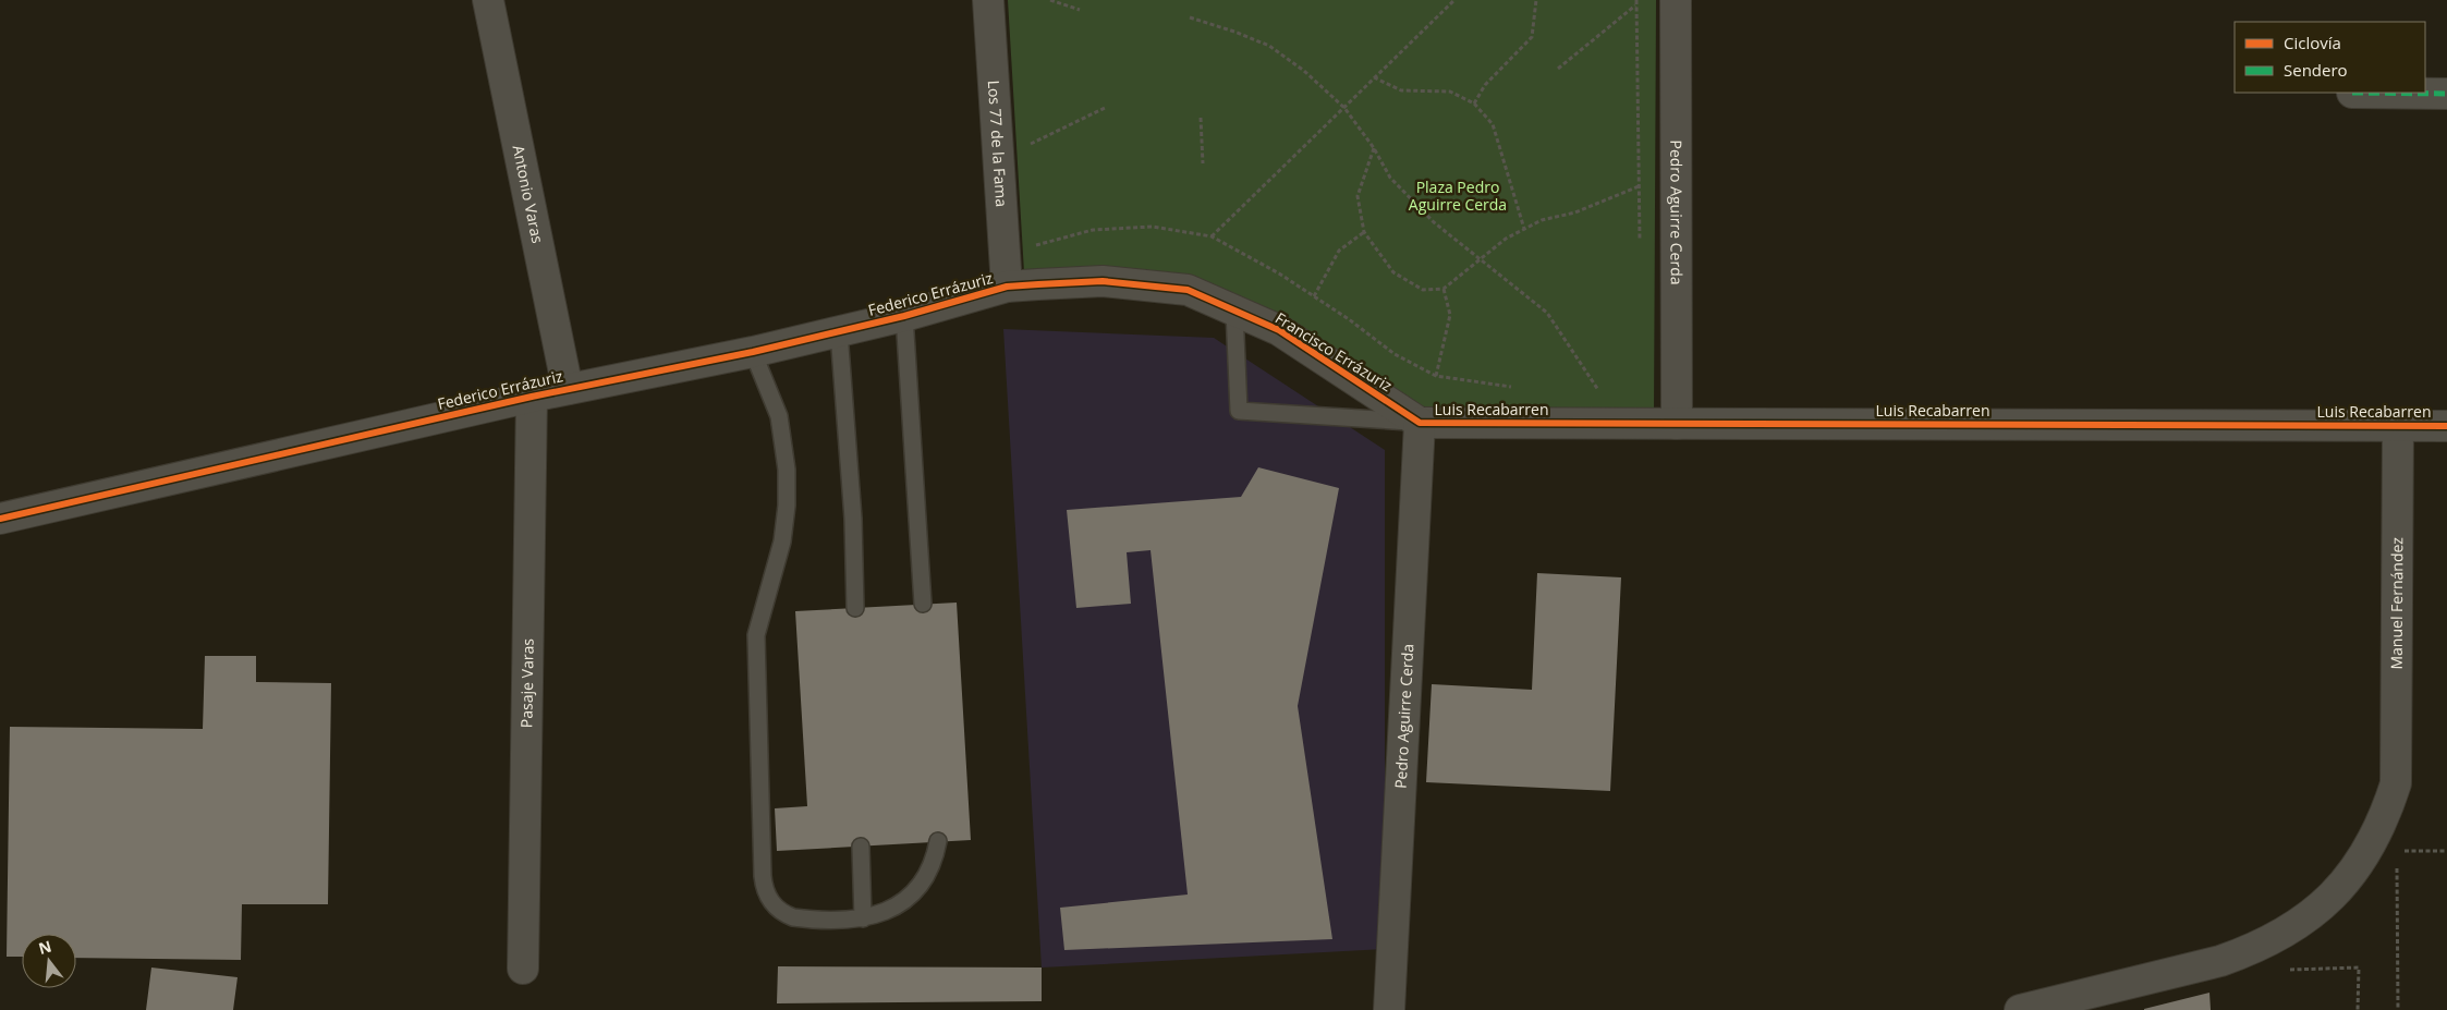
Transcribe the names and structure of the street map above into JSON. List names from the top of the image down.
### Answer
{
  "streets": {
    "street": [
      "Los 77 de la Fama",
      "Antonio Varas",
      "Pedro Aguirre Cerda",
      "Federico Errázuriz",
      "Francisco Errázuriz",
      "Luis Recabarren",
      "Manuel Fernández",
      "Pasaje Varas"
    ]
  },
  "crossings": [
    ["Los 77 de la Fama", "Federico Errázuriz"],
    ["Los 77 de la Fama", "Francisco Errázuriz"],
    ["Antonio Varas", "Federico Errázuriz"],
    ["Pedro Aguirre Cerda", "Francisco Errázuriz"],
    ["Pedro Aguirre Cerda", "Luis Recabarren"],
    ["Federico Errázuriz", "Francisco Errázuriz"],
    ["Federico Errázuriz", "Pasaje Varas"],
    ["Francisco Errázuriz", "Luis Recabarren"],
    ["Luis Recabarren", "Manuel Fernández"]
  ],
  "parks": ["Plaza Pedro Aguirre Cerda"],
  "legend": ["Ciclovía", "Sendero"],
  "north": "top"
}
